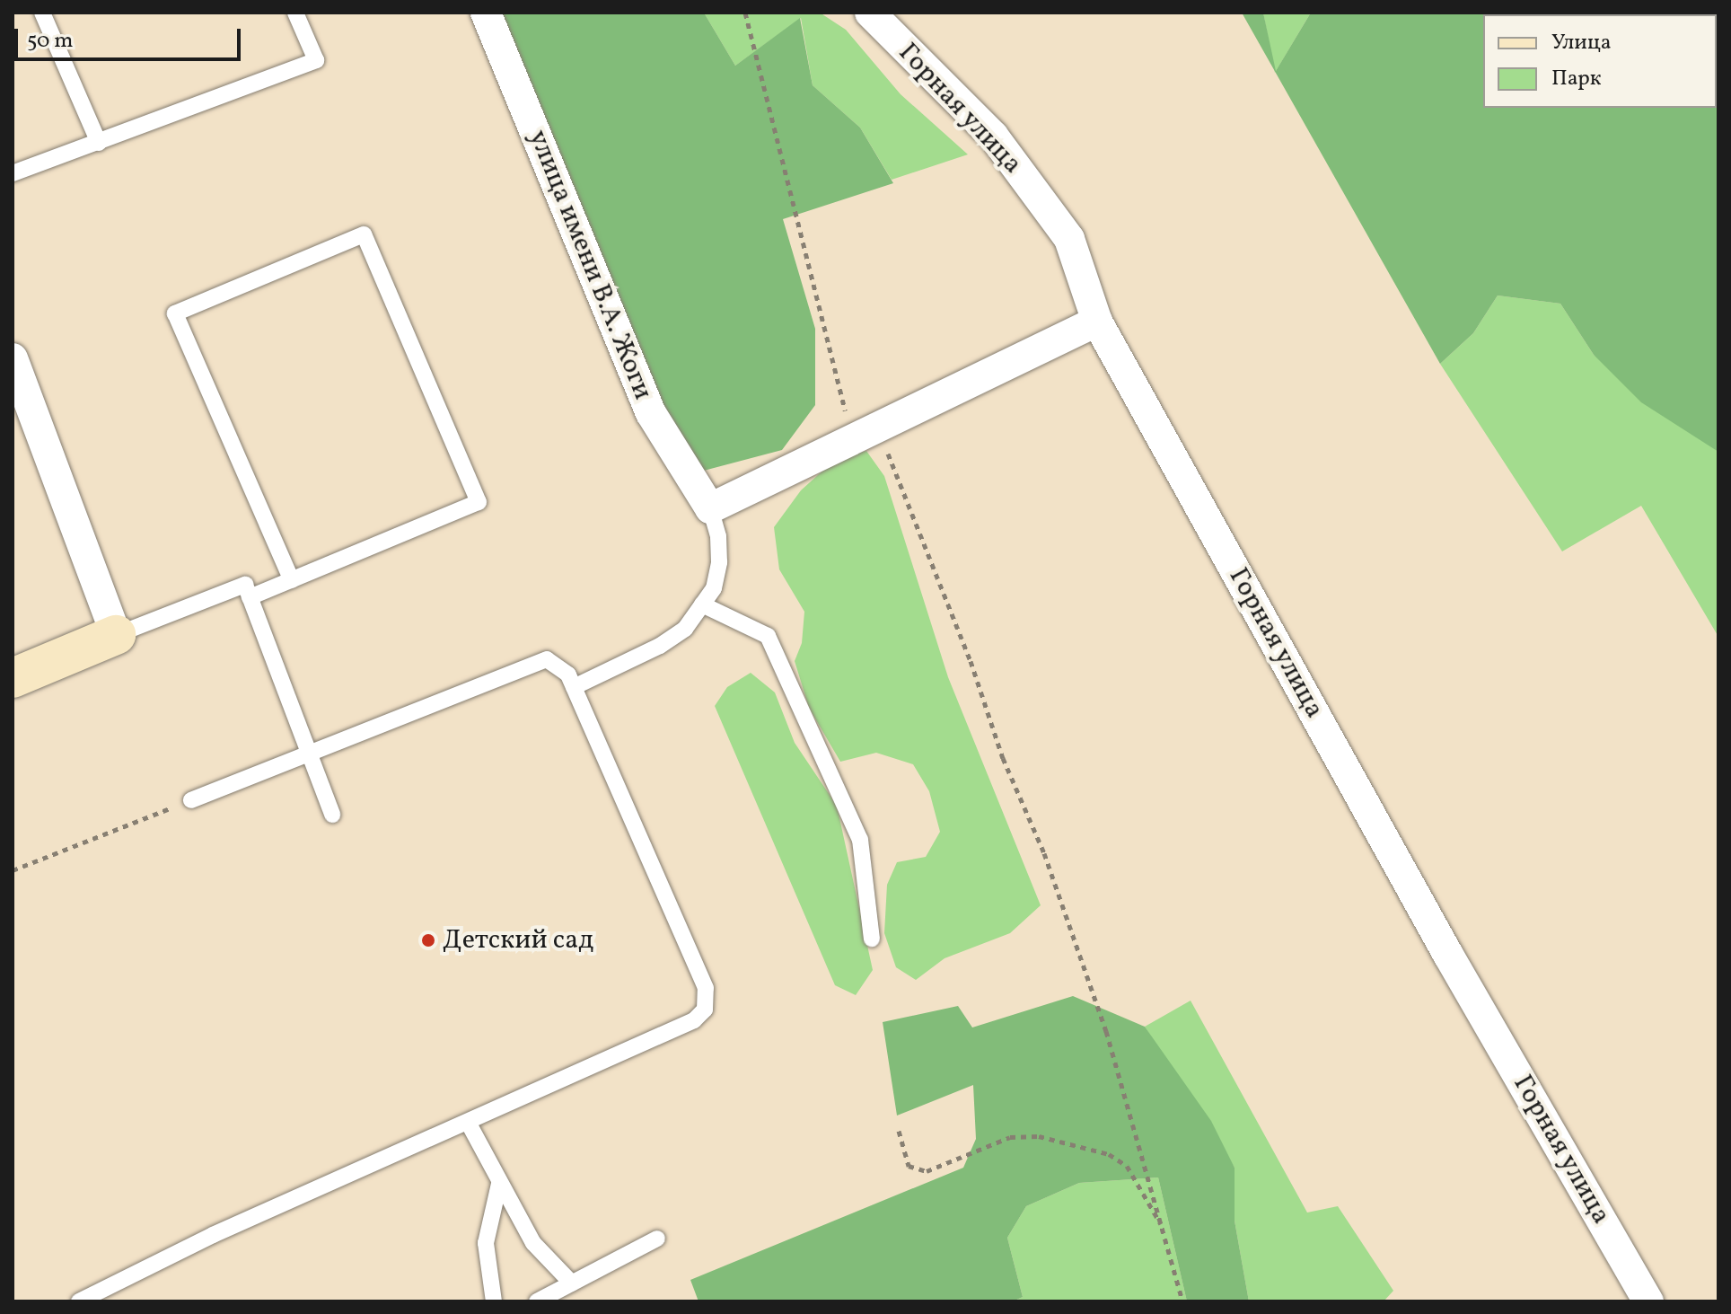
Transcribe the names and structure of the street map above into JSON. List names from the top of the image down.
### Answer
{
  "streets": {
    "street": ["Горная улица", "улица имени В.А. Жоги"]
  },
  "places": ["Детский сад"],
  "legend": ["Улица", "Парк"],
  "scale_bar": "50 m"
}
